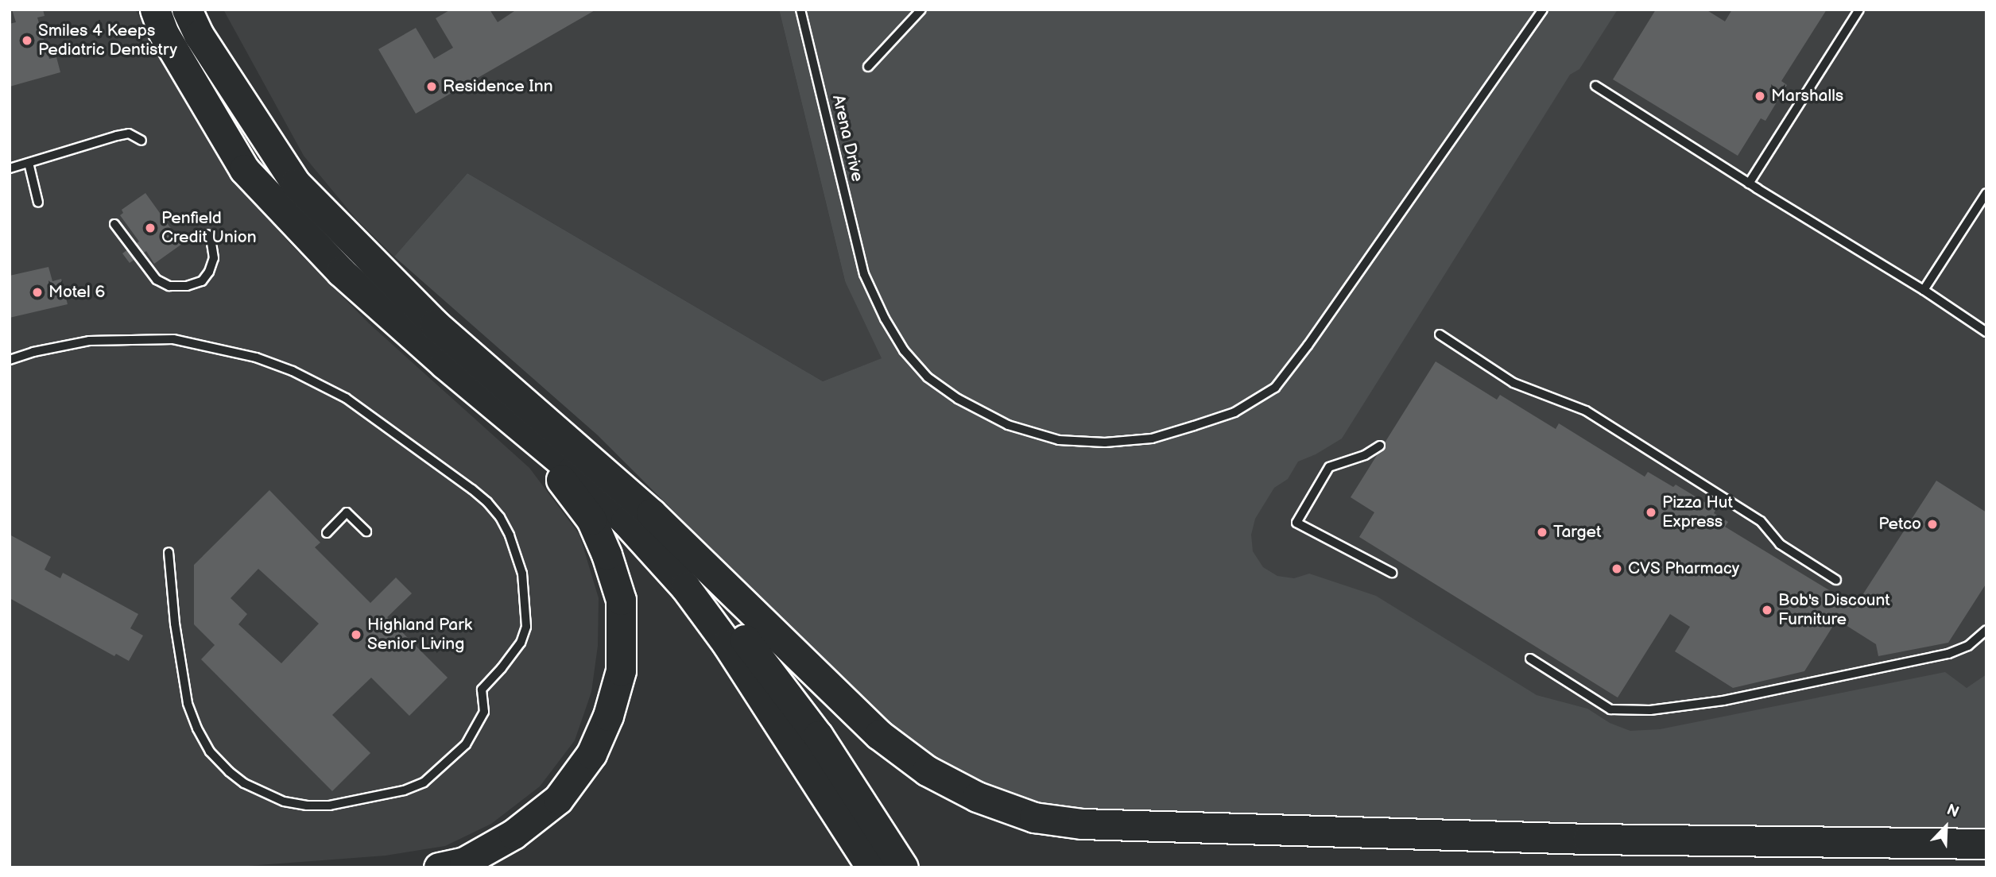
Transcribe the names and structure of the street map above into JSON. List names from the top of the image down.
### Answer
{
  "streets": {
    "lane": ["Arena Drive"]
  },
  "places": [
    "Smiles 4 Keeps Pediatric Dentistry",
    "Residence Inn",
    "Marshalls",
    "Penfield Credit Union",
    "Motel 6",
    "Pizza Hut Express",
    "Petco",
    "Target",
    "CVS Pharmacy",
    "Bob's Discount Furniture",
    "Highland Park Senior Living"
  ],
  "north": "top right"
}
